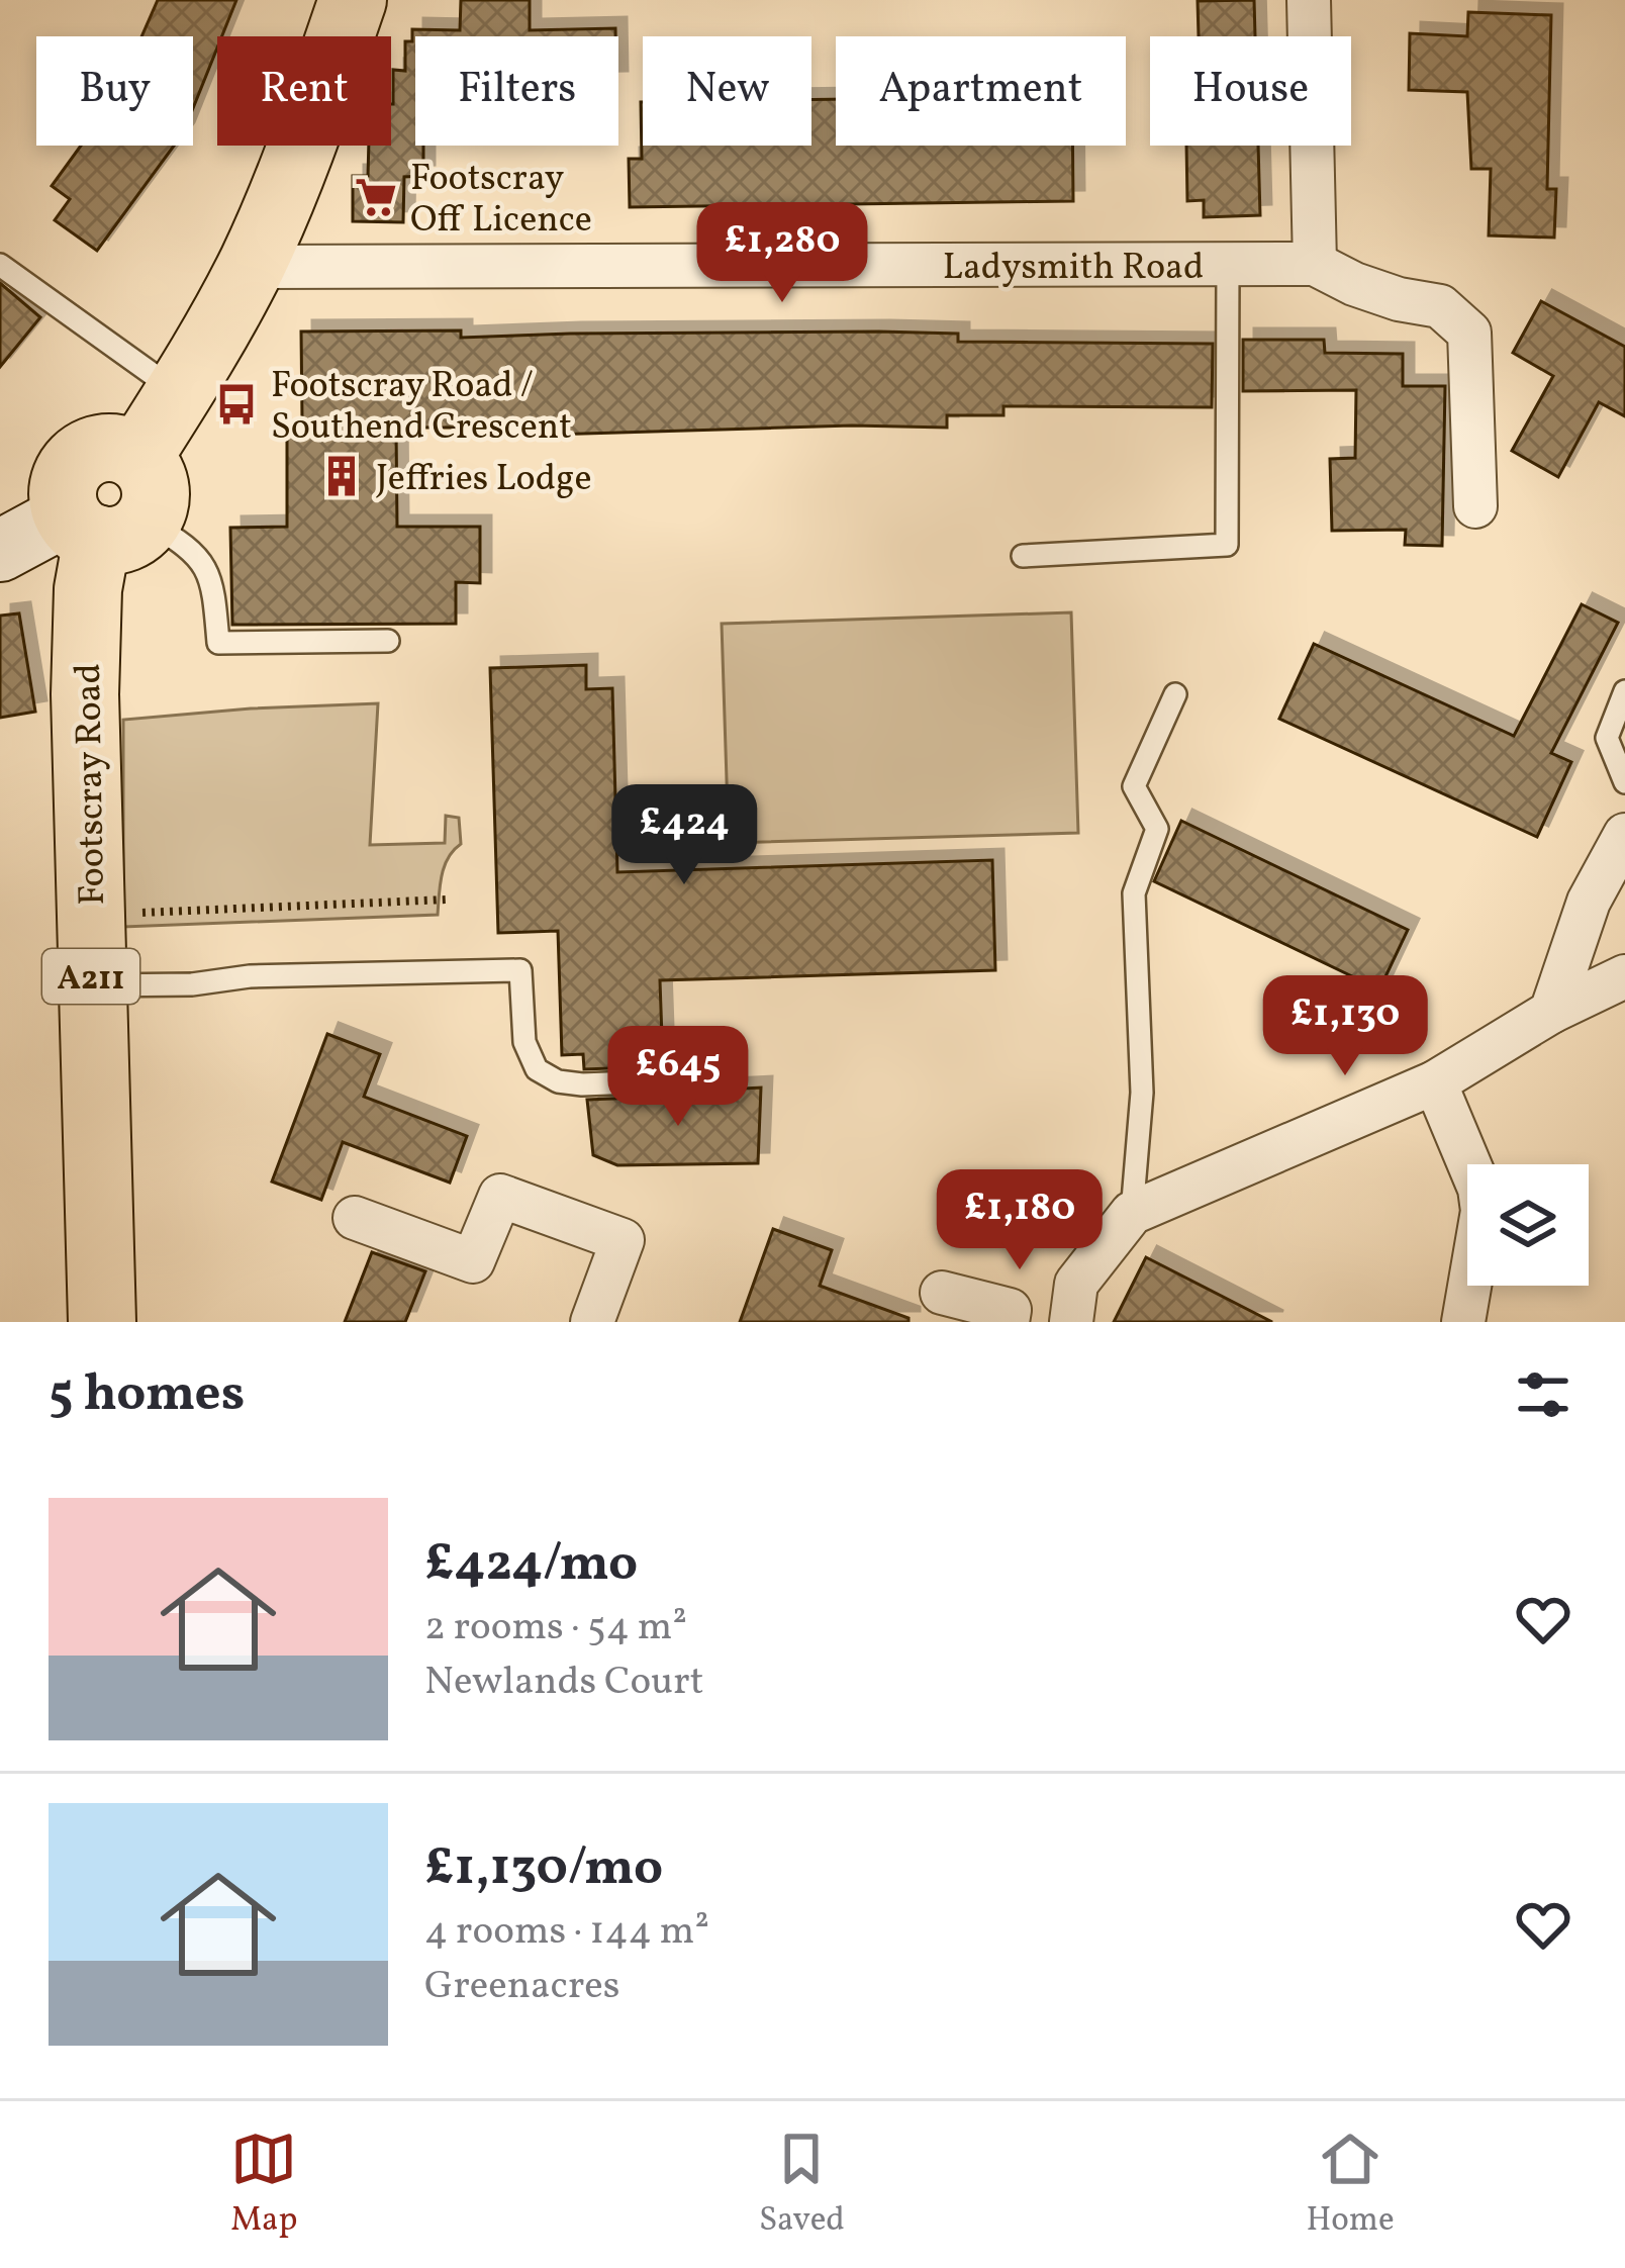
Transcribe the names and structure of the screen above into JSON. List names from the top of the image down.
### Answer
{
  "streets": {
    "main road": ["Footscray Road", "A211"],
    "street": ["Ladysmith Road"]
  },
  "crossings": [
    ["Ladysmith Road", "A211"],
    ["Footscray Road", "A211"]
  ],
  "places": {
    "supermarket": ["Footscray Off Licence"],
    "bus stop": ["Footscray Road / Southend Crescent"],
    "building": ["Jeffries Lodge"]
  },
  "page": {
    "chip": [
      "Buy",
      "Rent",
      "Filters",
      "New",
      "Apartment",
      "House"
    ],
    "price": [
      "£1,280",
      "£424",
      "£1,130",
      "£645",
      "£1,180"
    ],
    "heading": "5 homes",
    "list": [
      {
        "name": "£424/mo",
        "note": "2 rooms · 54 m² · Newlands Court"
      },
      {
        "name": "£1,130/mo",
        "note": "4 rooms · 144 m² · Greenacres"
      }
    ],
    "tabs": ["Map", "Saved", "Home"]
  }
}
